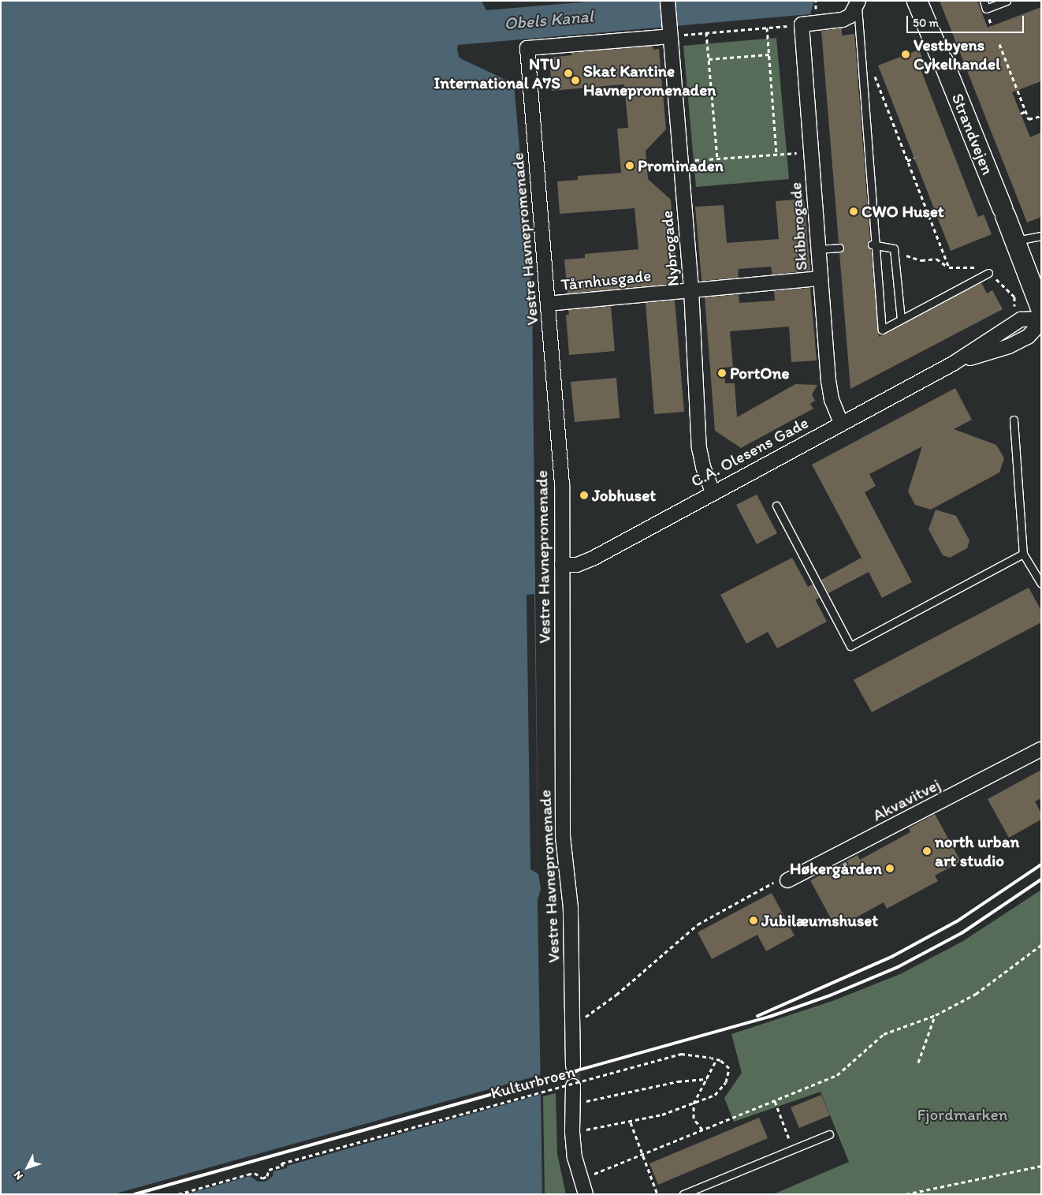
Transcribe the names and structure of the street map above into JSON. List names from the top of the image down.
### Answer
{
  "streets": {
    "street": [
      "Strandvejen",
      "Skibbrogade",
      "Vestre Havnepromenade",
      "Nybrogade",
      "Tårnhusgade",
      "C.A. Olesens Gade",
      "Akvavitvej"
    ],
    "path": ["Kulturbroen"]
  },
  "crossings": [
    ["Skibbrogade", "Tårnhusgade"],
    ["Skibbrogade", "C.A. Olesens Gade"],
    ["Vestre Havnepromenade", "Nybrogade"],
    ["Vestre Havnepromenade", "Tårnhusgade"],
    ["Vestre Havnepromenade", "C.A. Olesens Gade"],
    ["Nybrogade", "Tårnhusgade"],
    ["Nybrogade", "C.A. Olesens Gade"]
  ],
  "water": ["Obels Kanal"],
  "parks": ["Fjordmarken"],
  "places": [
    "Vestbyens Cykelhandel",
    "NTU International A7S",
    "Skat Kantine Havnepromenaden",
    "Prominaden",
    "CWO Huset",
    "PortOne",
    "Jobhuset",
    "north urban art studio",
    "Høkergården",
    "Jubilæumshuset"
  ],
  "scale_bar": "50 m",
  "north": "bottom left"
}
